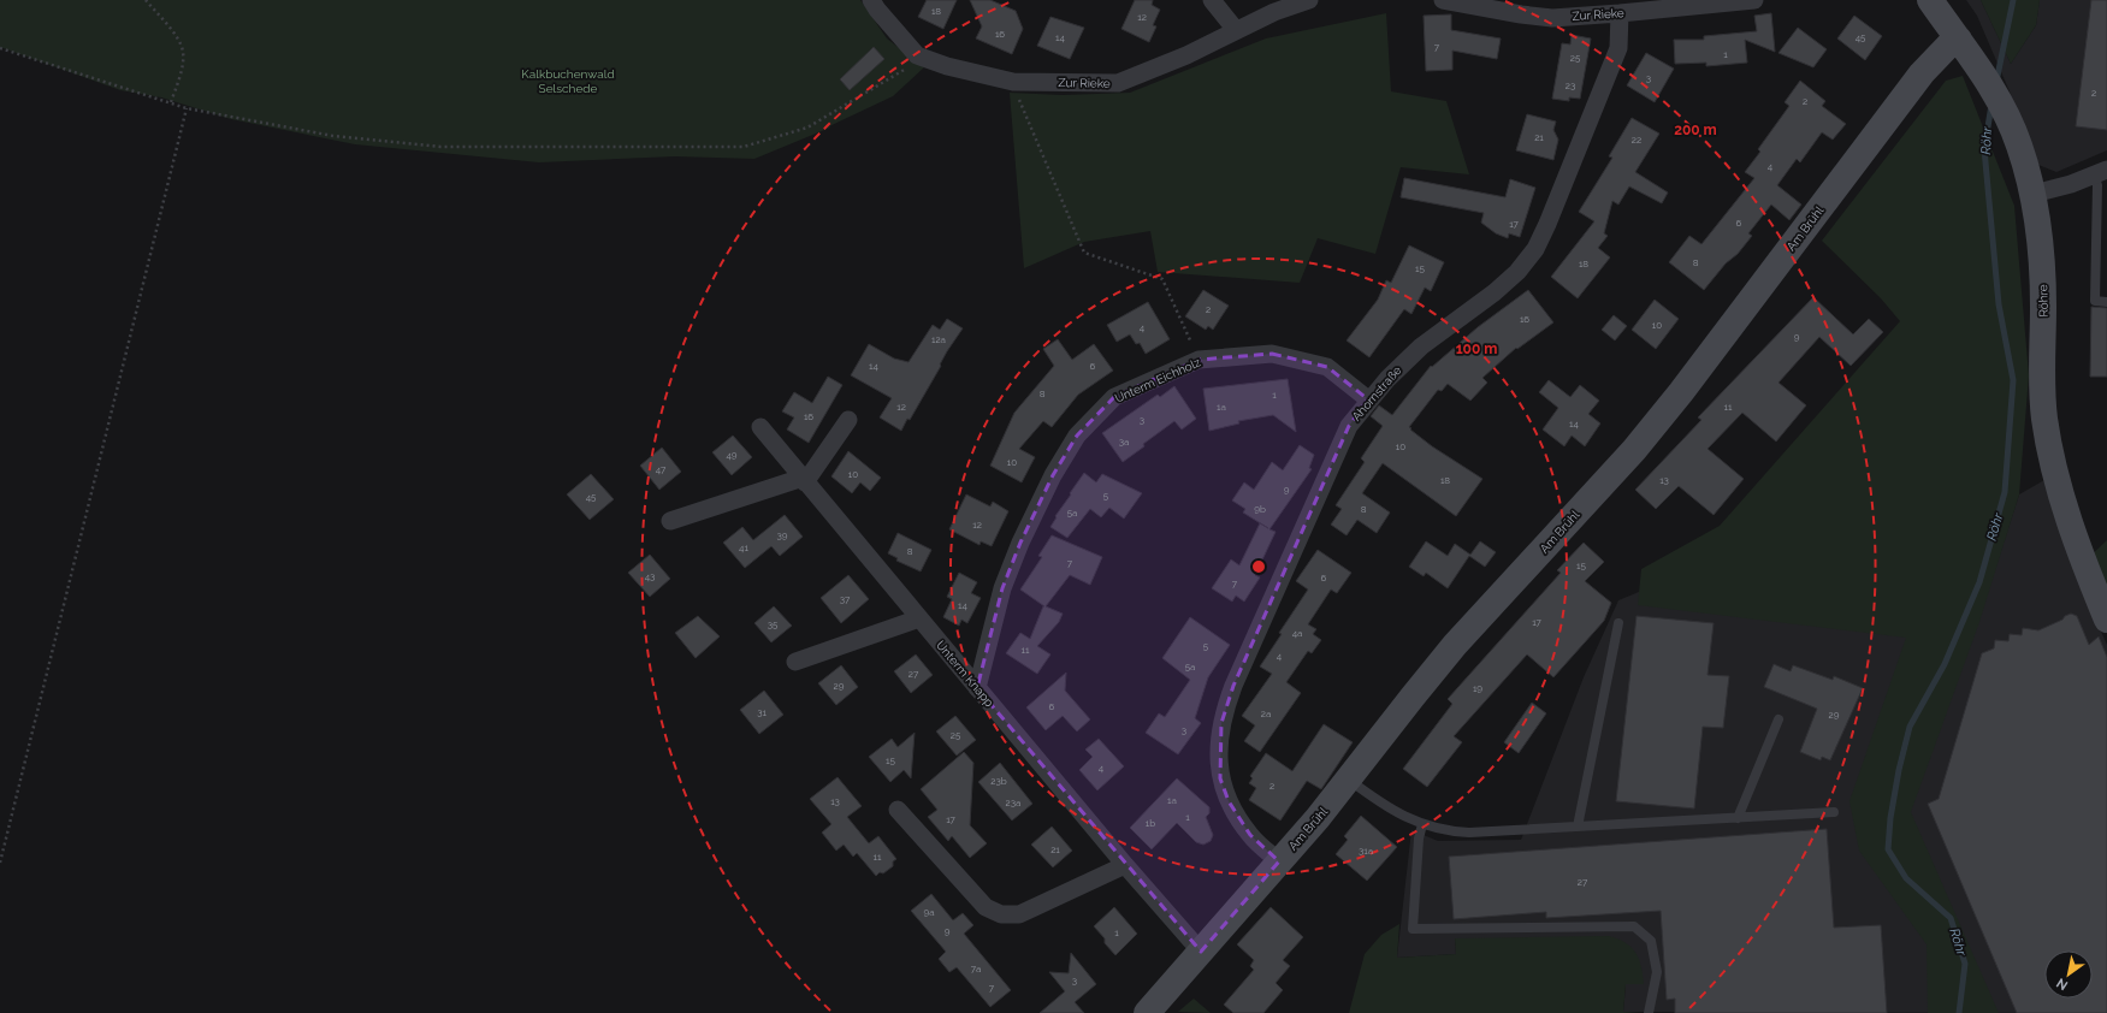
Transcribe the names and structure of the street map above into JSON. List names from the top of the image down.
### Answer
{
  "streets": {
    "street": [
      "Zur Rieke",
      "Am Brühl",
      "Röhre",
      "Unterm Eichholz",
      "Ahornstraße",
      "Unterm Knapp"
    ]
  },
  "crossings": [
    ["Zur Rieke", "Ahornstraße"],
    ["Am Brühl", "Röhre"],
    ["Am Brühl", "Ahornstraße"],
    ["Am Brühl", "Unterm Knapp"],
    ["Unterm Eichholz", "Ahornstraße"],
    ["Unterm Eichholz", "Unterm Knapp"]
  ],
  "water": ["Röhr"],
  "parks": ["Kalkbuchenwald Selschede"],
  "house_numbers": [
    "18",
    "12",
    "16",
    "14",
    "45",
    "7",
    "1",
    "25",
    "3",
    "23",
    "2",
    "2",
    "21",
    "22",
    "4",
    "6",
    "17",
    "8",
    "18",
    "15",
    "2",
    "16",
    "10",
    "4",
    "9",
    "12a",
    "14",
    "6",
    "8",
    "1",
    "12",
    "1a",
    "11",
    "16",
    "3",
    "14",
    "3a",
    "10",
    "49",
    "10",
    "47",
    "10",
    "18",
    "13",
    "9",
    "5",
    "45",
    "9b",
    "8",
    "5a",
    "12",
    "39",
    "41",
    "8",
    "7",
    "15",
    "43",
    "6",
    "7",
    "37",
    "14",
    "17",
    "35",
    "4a",
    "5",
    "11",
    "4",
    "5a",
    "27",
    "29",
    "19",
    "6",
    "31",
    "2a",
    "29",
    "3",
    "25",
    "15",
    "4",
    "23b",
    "2",
    "1a",
    "13",
    "23a",
    "1",
    "17",
    "1b",
    "21",
    "31a",
    "11",
    "27",
    "9a",
    "9",
    "1",
    "7a",
    "3",
    "7"
  ],
  "north": "bottom left",
  "rings": ["200 m", "100 m"]
}
